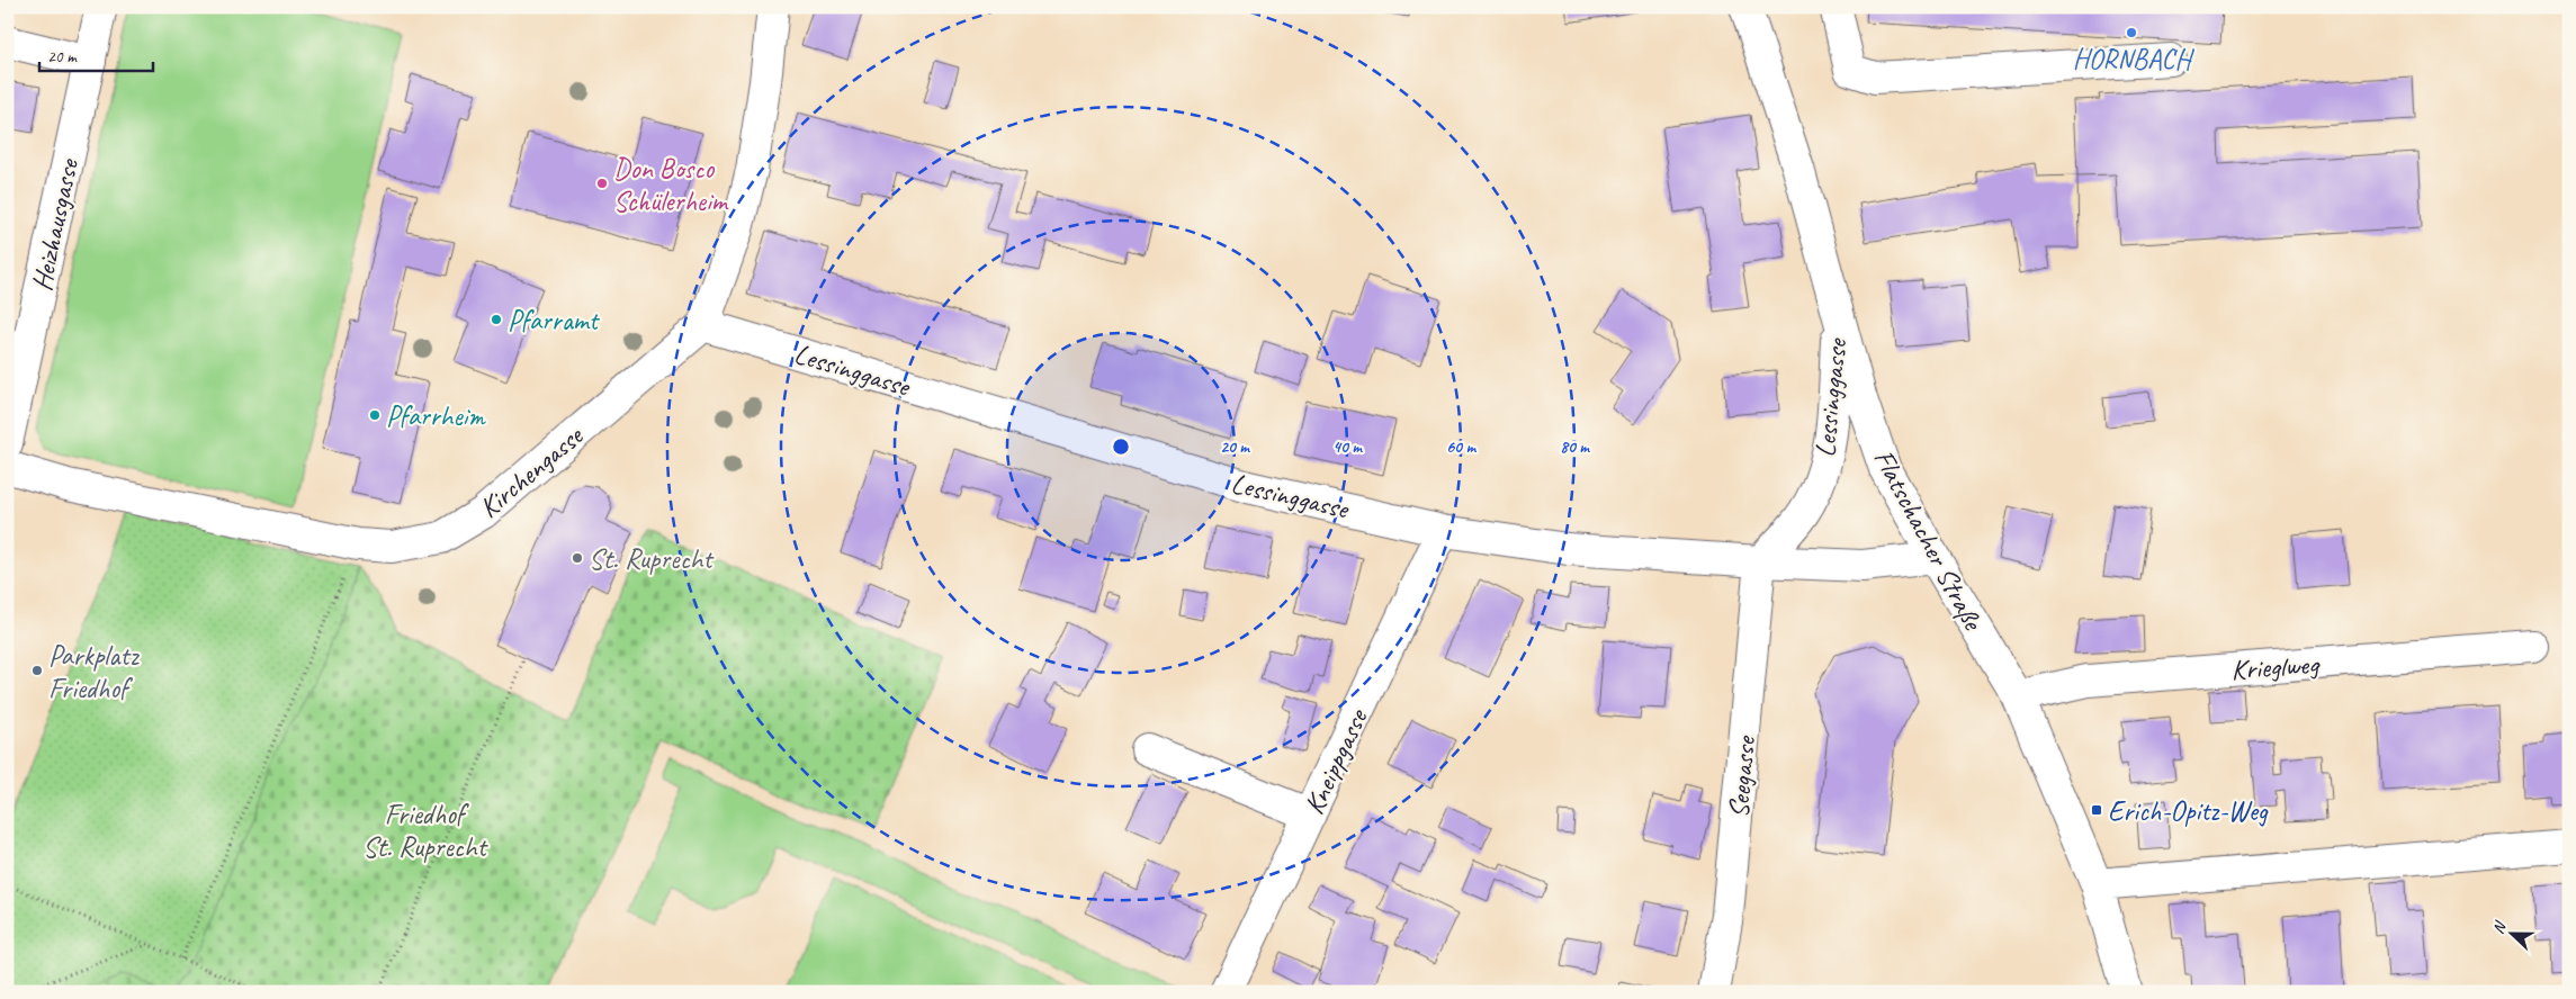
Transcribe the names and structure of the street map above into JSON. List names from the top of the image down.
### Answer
{
  "streets": {
    "street": [
      "Heizhausgasse",
      "Lessinggasse",
      "Kirchengasse",
      "Flatschacher Straße",
      "Krieglweg",
      "Kneippgasse",
      "Seegasse"
    ]
  },
  "crossings": [
    ["Lessinggasse", "Kirchengasse"],
    ["Lessinggasse", "Flatschacher Straße"],
    ["Lessinggasse", "Kneippgasse"],
    ["Lessinggasse", "Seegasse"],
    ["Flatschacher Straße", "Krieglweg"]
  ],
  "parks": ["Friedhof St. Ruprecht"],
  "places": {
    "other": [
      "HORNBACH",
      "Don Bosco Schülerheim",
      "Pfarramt",
      "Pfarrheim",
      "St. Ruprecht",
      "Parkplatz Friedhof"
    ],
    "transit": ["Erich-Opitz-Weg"]
  },
  "scale_bar": "20 m",
  "north": "left",
  "rings": [
    "20 m",
    "40 m",
    "60 m",
    "80 m"
  ]
}
